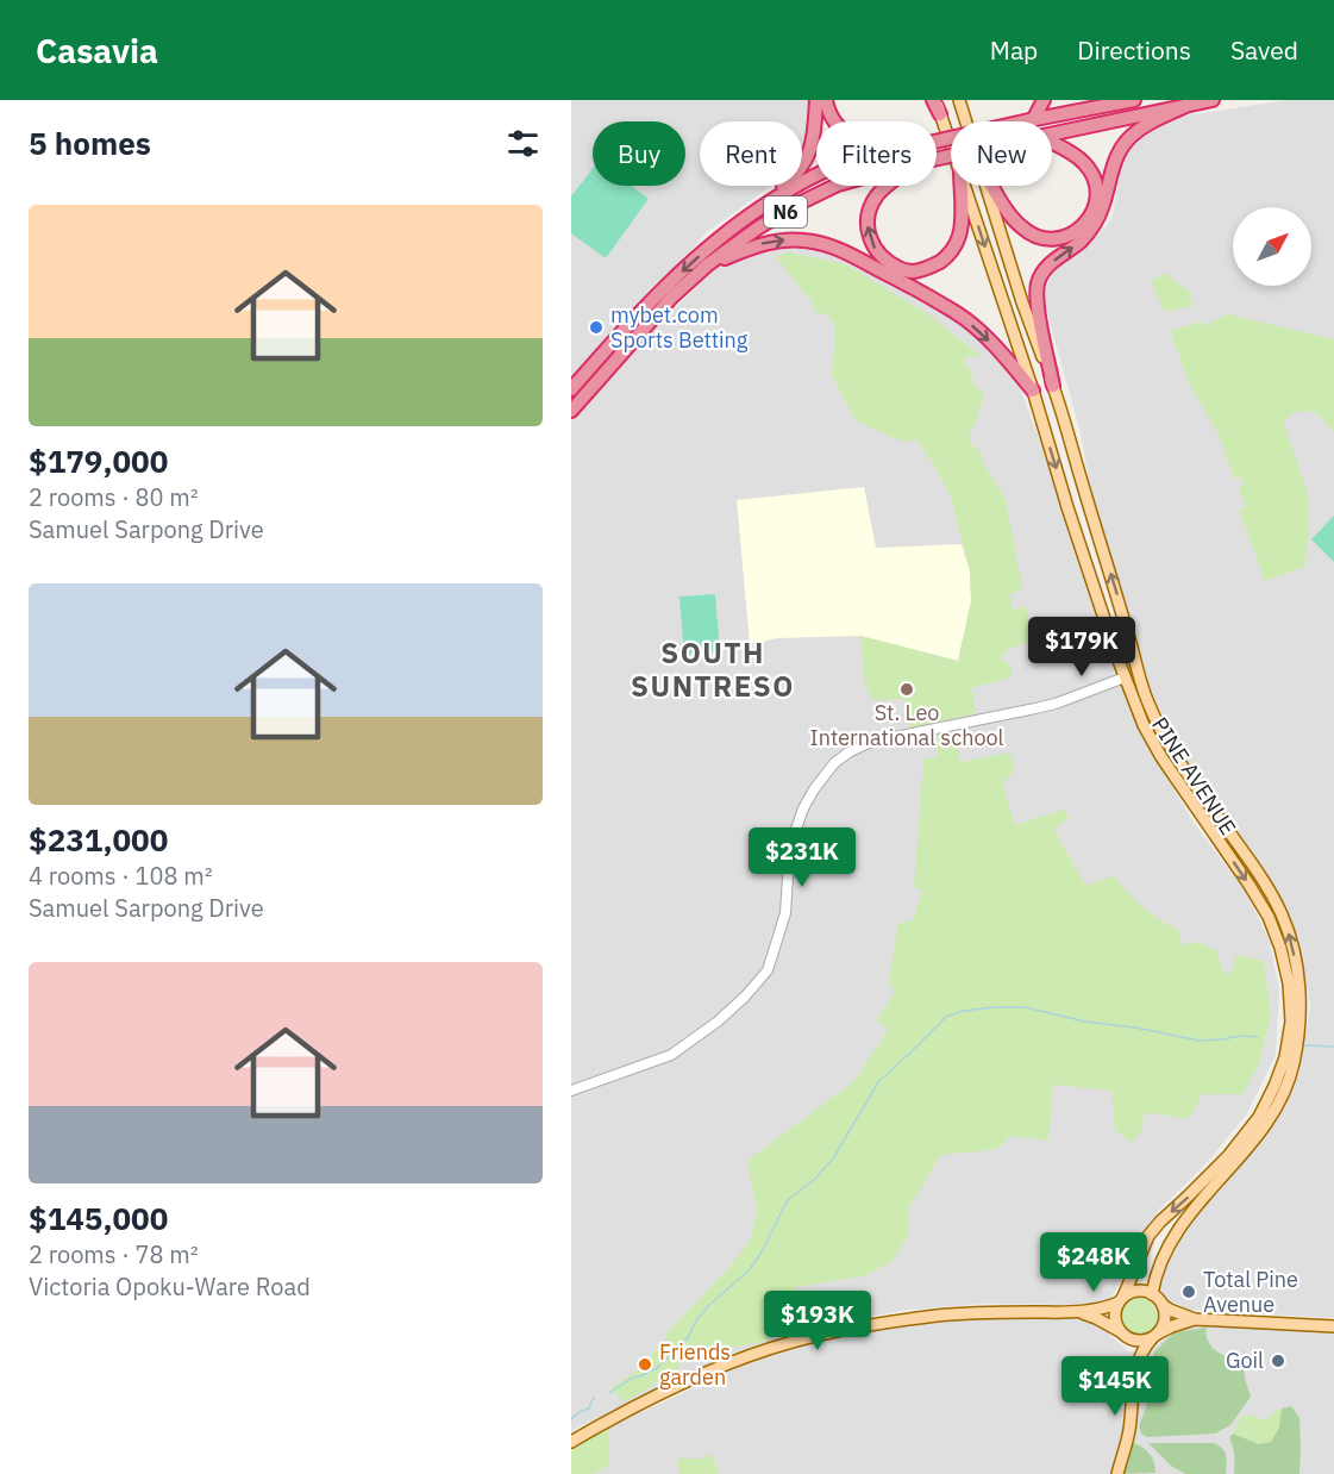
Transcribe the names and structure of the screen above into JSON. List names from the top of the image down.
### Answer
{
  "streets": {
    "highway": ["N6"],
    "main road": ["PINE AVENUE"]
  },
  "one_way": ["PINE AVENUE"],
  "districts": ["SOUTH SUNTRESO"],
  "places": [
    "mybet.com Sports Betting",
    "St. Leo International school",
    "Total Pine Avenue",
    "Goil",
    "Friends garden"
  ],
  "north": "top right",
  "page": {
    "header": "Casavia",
    "nav": ["Map", "Directions", "Saved"],
    "heading": "5 homes",
    "chip": [
      "Buy",
      "Rent",
      "Filters",
      "New"
    ],
    "list": [
      {
        "name": "$179,000",
        "note": "2 rooms · 80 m² · Samuel Sarpong Drive"
      },
      {
        "name": "$231,000",
        "note": "4 rooms · 108 m² · Samuel Sarpong Drive"
      },
      {
        "name": "$145,000",
        "note": "2 rooms · 78 m² · Victoria Opoku-Ware Road"
      }
    ],
    "price": [
      "$179K",
      "$231K",
      "$248K",
      "$193K",
      "$145K"
    ]
  }
}
